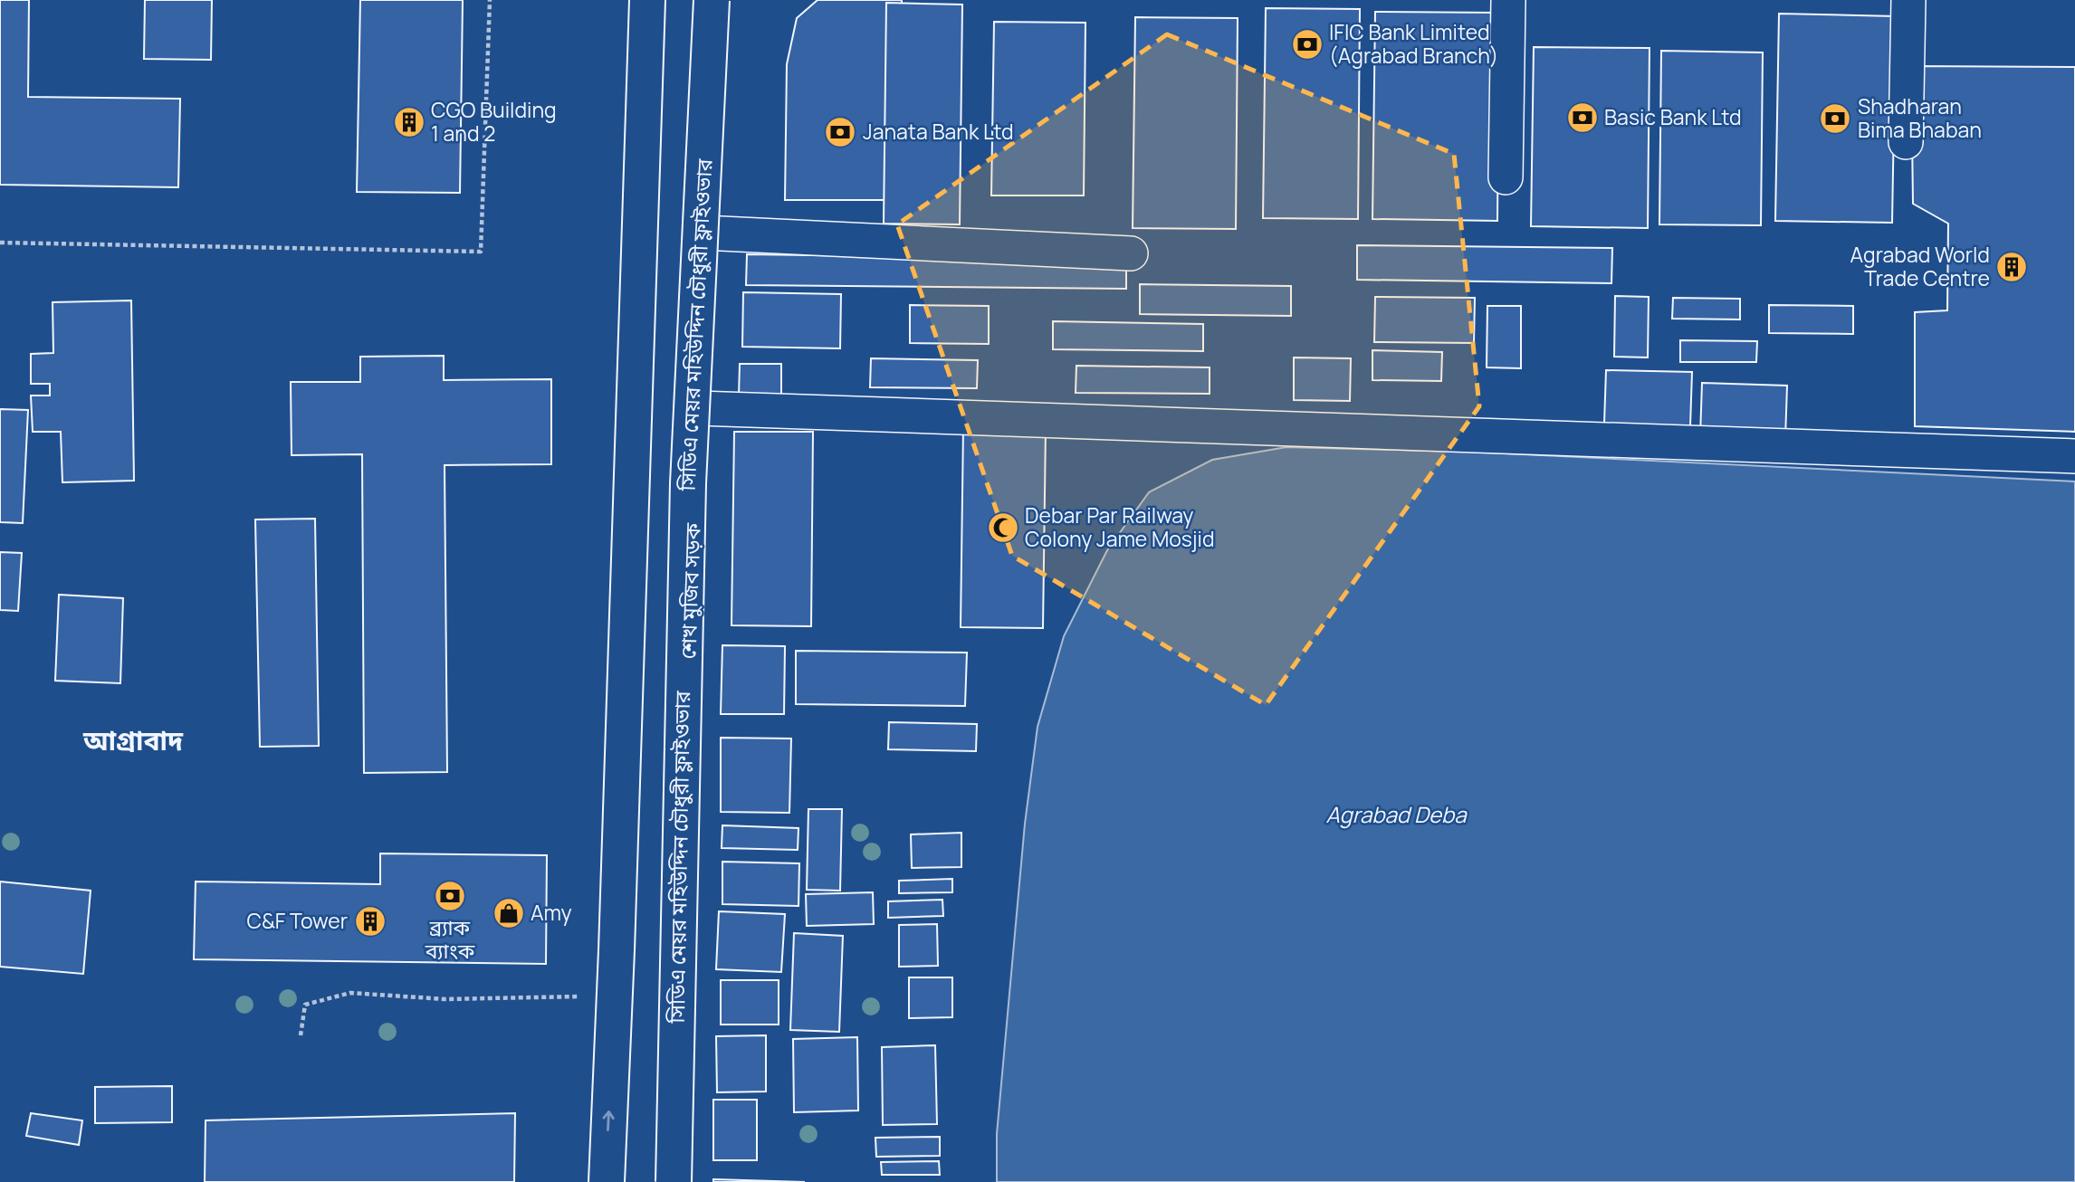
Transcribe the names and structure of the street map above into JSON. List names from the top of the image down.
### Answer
{
  "streets": {
    "highway": ["সিডিএ মেয়র মহিউদ্দিন চৌধুরী ফ্লাইওভার", "শেখ মুজিব সড়ক"]
  },
  "crossings": [
    ["সিডিএ মেয়র মহিউদ্দিন চৌধুরী ফ্লাইওভার", "শেখ মুজিব সড়ক"]
  ],
  "districts": ["আগ্রাবাদ"],
  "water": ["Agrabad Deba"],
  "places": {
    "bank": [
      "IFIC Bank Limited (Agrabad Branch)",
      "Basic Bank Ltd",
      "Shadharan Bima Bhaban",
      "Janata Bank Ltd",
      "ব্র্যাক ব্যাংক"
    ],
    "building": ["CGO Building 1 and 2", "Agrabad World Trade Centre", "C&F Tower"],
    "mosque": ["Debar Par Railway Colony Jame Mosjid"],
    "shop": ["Amy"]
  }
}
